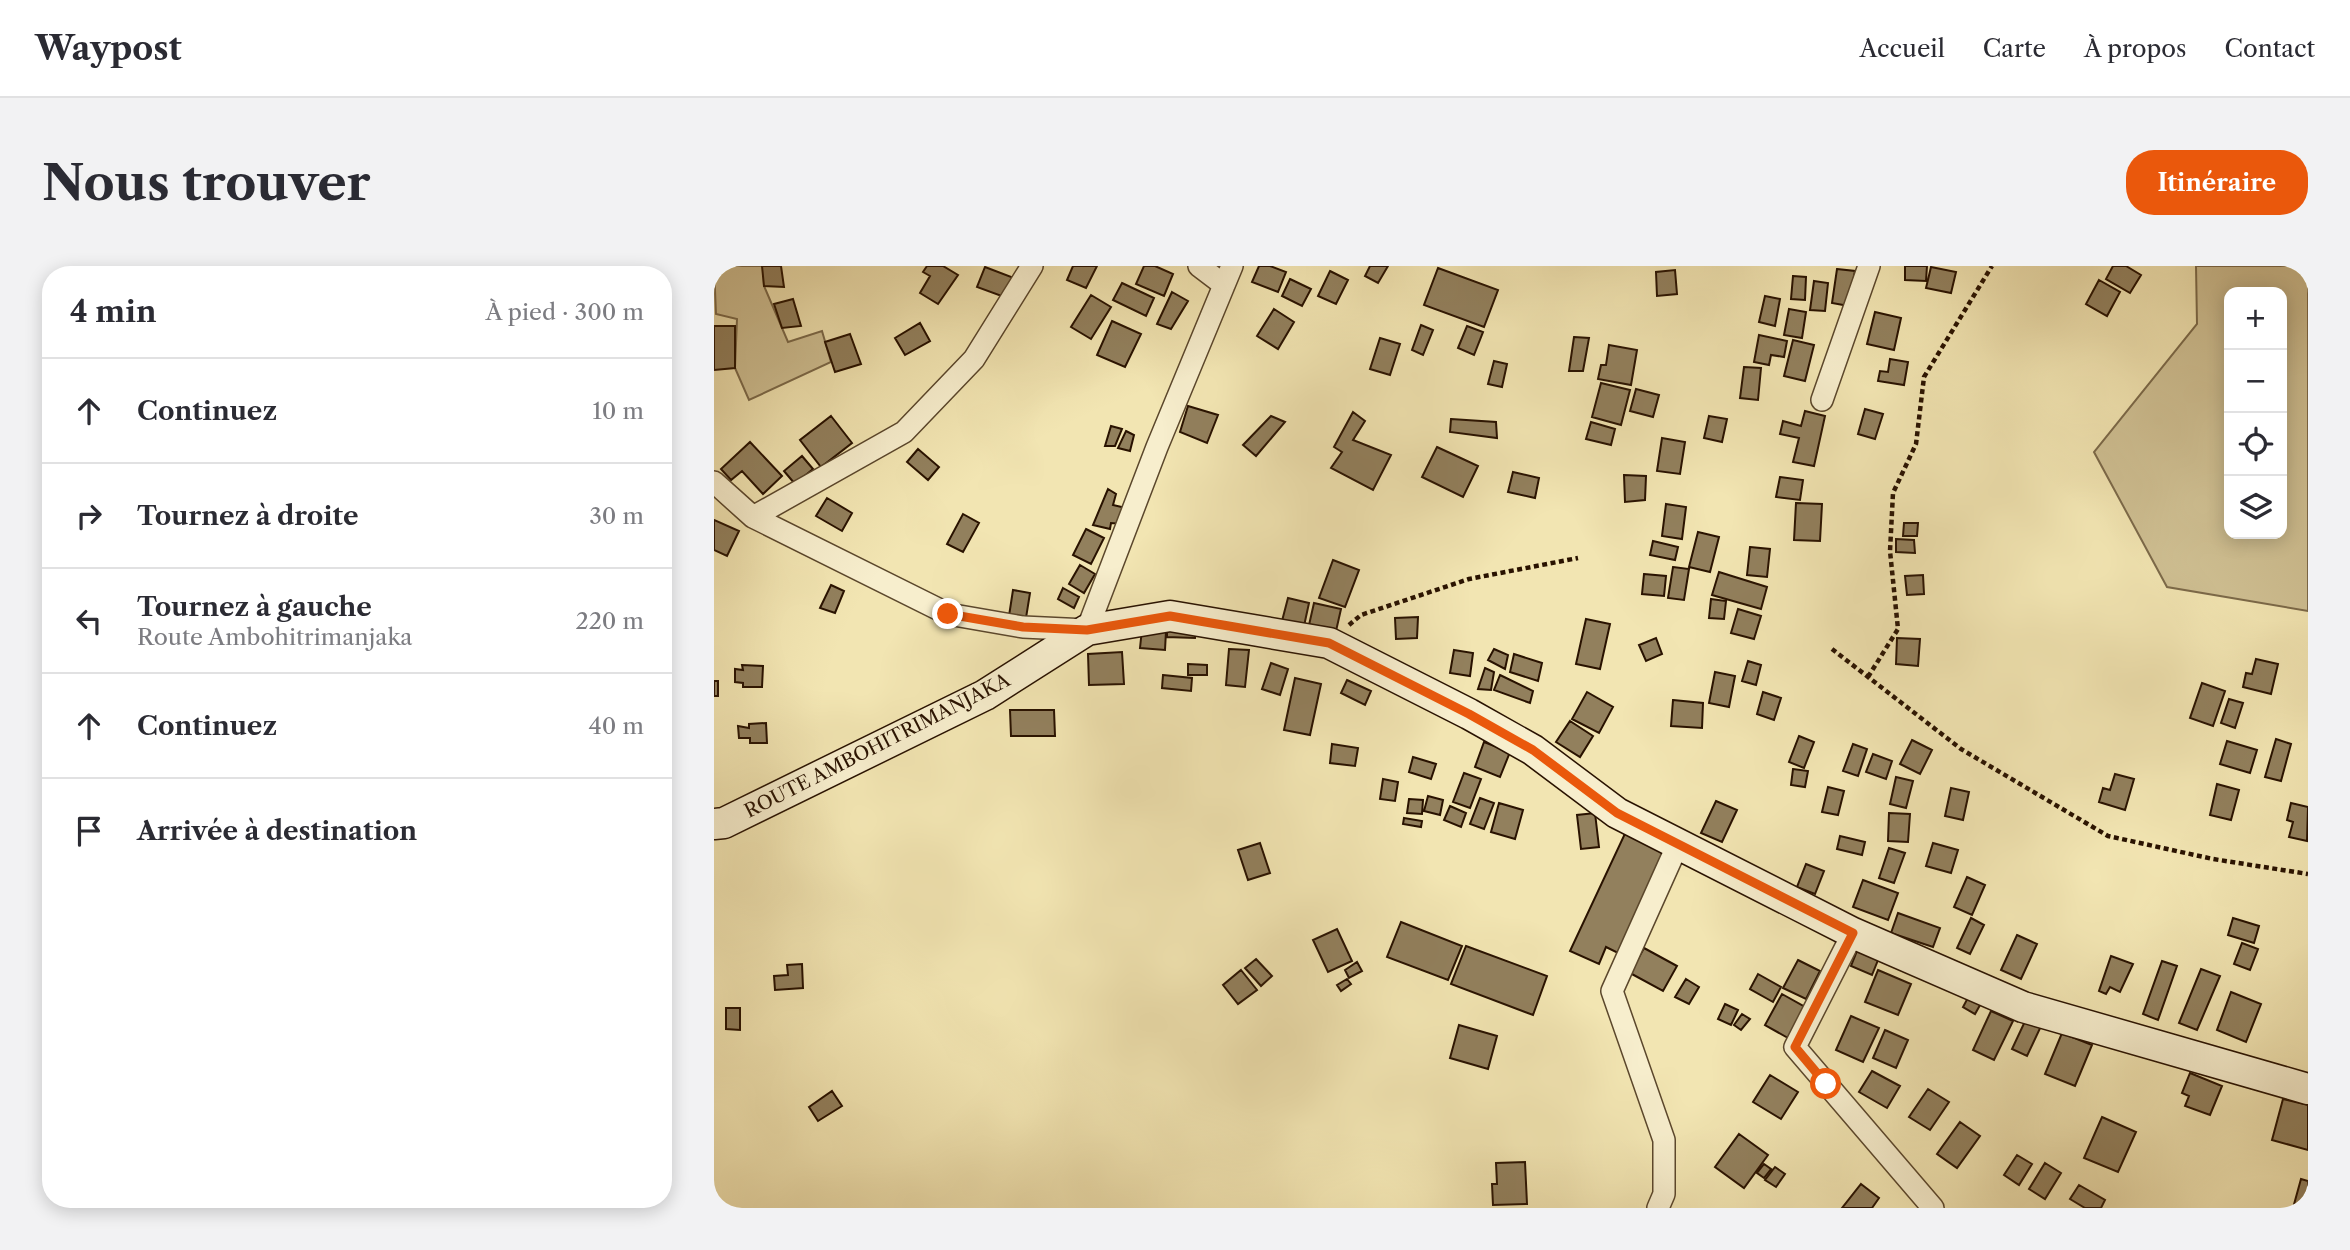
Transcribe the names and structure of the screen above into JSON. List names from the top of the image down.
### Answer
{
  "streets": {
    "street": ["ROUTE AMBOHITRIMANJAKA"]
  },
  "page": {
    "header": "Waypost",
    "nav": [
      "Accueil",
      "Carte",
      "À propos",
      "Contact"
    ],
    "buttons": "Itinéraire",
    "title": "Nous trouver",
    "heading": ["4 min", "À pied · 300 m"],
    "map_buttons": ["+", "−"],
    "list": [
      ["Continuez", "10 m"],
      ["Tournez à droite", "30 m"],
      ["Tournez à gauche", "Route Ambohitrimanjaka", "220 m"],
      ["Continuez", "40 m"],
      "Arrivée à destination"
    ]
  }
}
